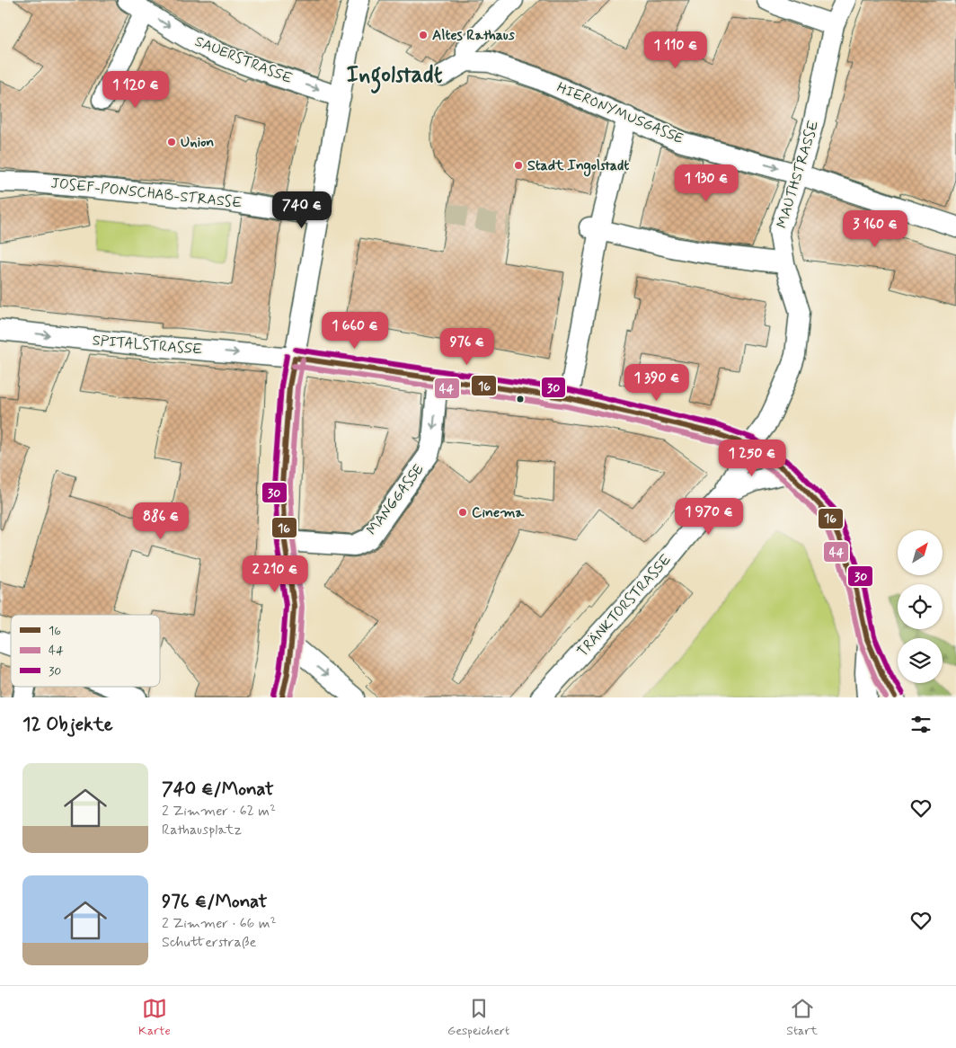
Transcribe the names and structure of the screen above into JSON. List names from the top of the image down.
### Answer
{
  "streets": {
    "street": [
      "SAUERSTRASSE",
      "HIERONYMUSGASSE",
      "MAUTHSTRASSE",
      "JOSEF-PONSCHAB-STRASSE",
      "SPITALSTRASSE",
      "MANGGASSE",
      "TRÄNKTORSTRASSE"
    ]
  },
  "crossings": [
    ["HIERONYMUSGASSE", "MAUTHSTRASSE"],
    ["MAUTHSTRASSE", "SPITALSTRASSE"],
    ["MAUTHSTRASSE", "TRÄNKTORSTRASSE"],
    ["SPITALSTRASSE", "MANGGASSE"],
    ["SPITALSTRASSE", "TRÄNKTORSTRASSE"]
  ],
  "one_way": ["SAUERSTRASSE", "MANGGASSE"],
  "districts": ["Ingolstadt"],
  "places": [
    "Altes Rathaus",
    "Union",
    "Stadt Ingolstadt",
    "Cinema"
  ],
  "lines": ["transit line 30", "transit line 16", "transit line 44"],
  "legend": ["16", "44", "30"],
  "north": "top right",
  "page": {
    "price": [
      "1 110 €",
      "1 120 €",
      "1 130 €",
      "740 €",
      "3 160 €",
      "1 660 €",
      "976 €",
      "1 390 €",
      "1 250 €",
      "1 970 €",
      "886 €",
      "2 210 €"
    ],
    "heading": "12 Objekte",
    "list": [
      {
        "name": "740 €/Monat",
        "note": "2 Zimmer · 62 m² · Rathausplatz"
      },
      {
        "name": "976 €/Monat",
        "note": "2 Zimmer · 66 m² · Schutterstraße"
      }
    ],
    "tabs": ["Karte", "Gespeichert", "Start"]
  }
}
